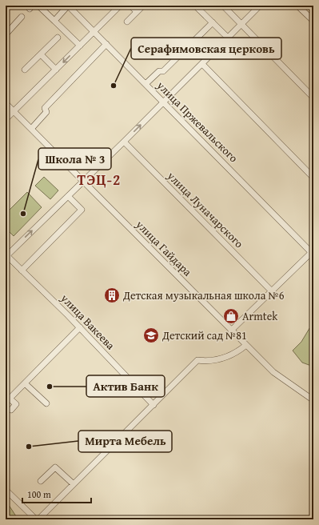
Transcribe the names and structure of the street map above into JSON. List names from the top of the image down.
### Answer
{
  "streets": {
    "street": [
      "улица Пржевальского",
      "улица Луначарского",
      "улица Гайдара",
      "улица Вакеева"
    ]
  },
  "districts": ["ТЭЦ-2"],
  "places": {
    "other": [
      "Серафимовская церковь",
      "Школа № 3",
      "Актив Банк",
      "Мирта Мебель"
    ],
    "building": ["Детская музыкальная школа №6"],
    "shop": ["Armtek"],
    "school or university": ["Детский сад №81"]
  },
  "scale_bar": "100 m"
}
